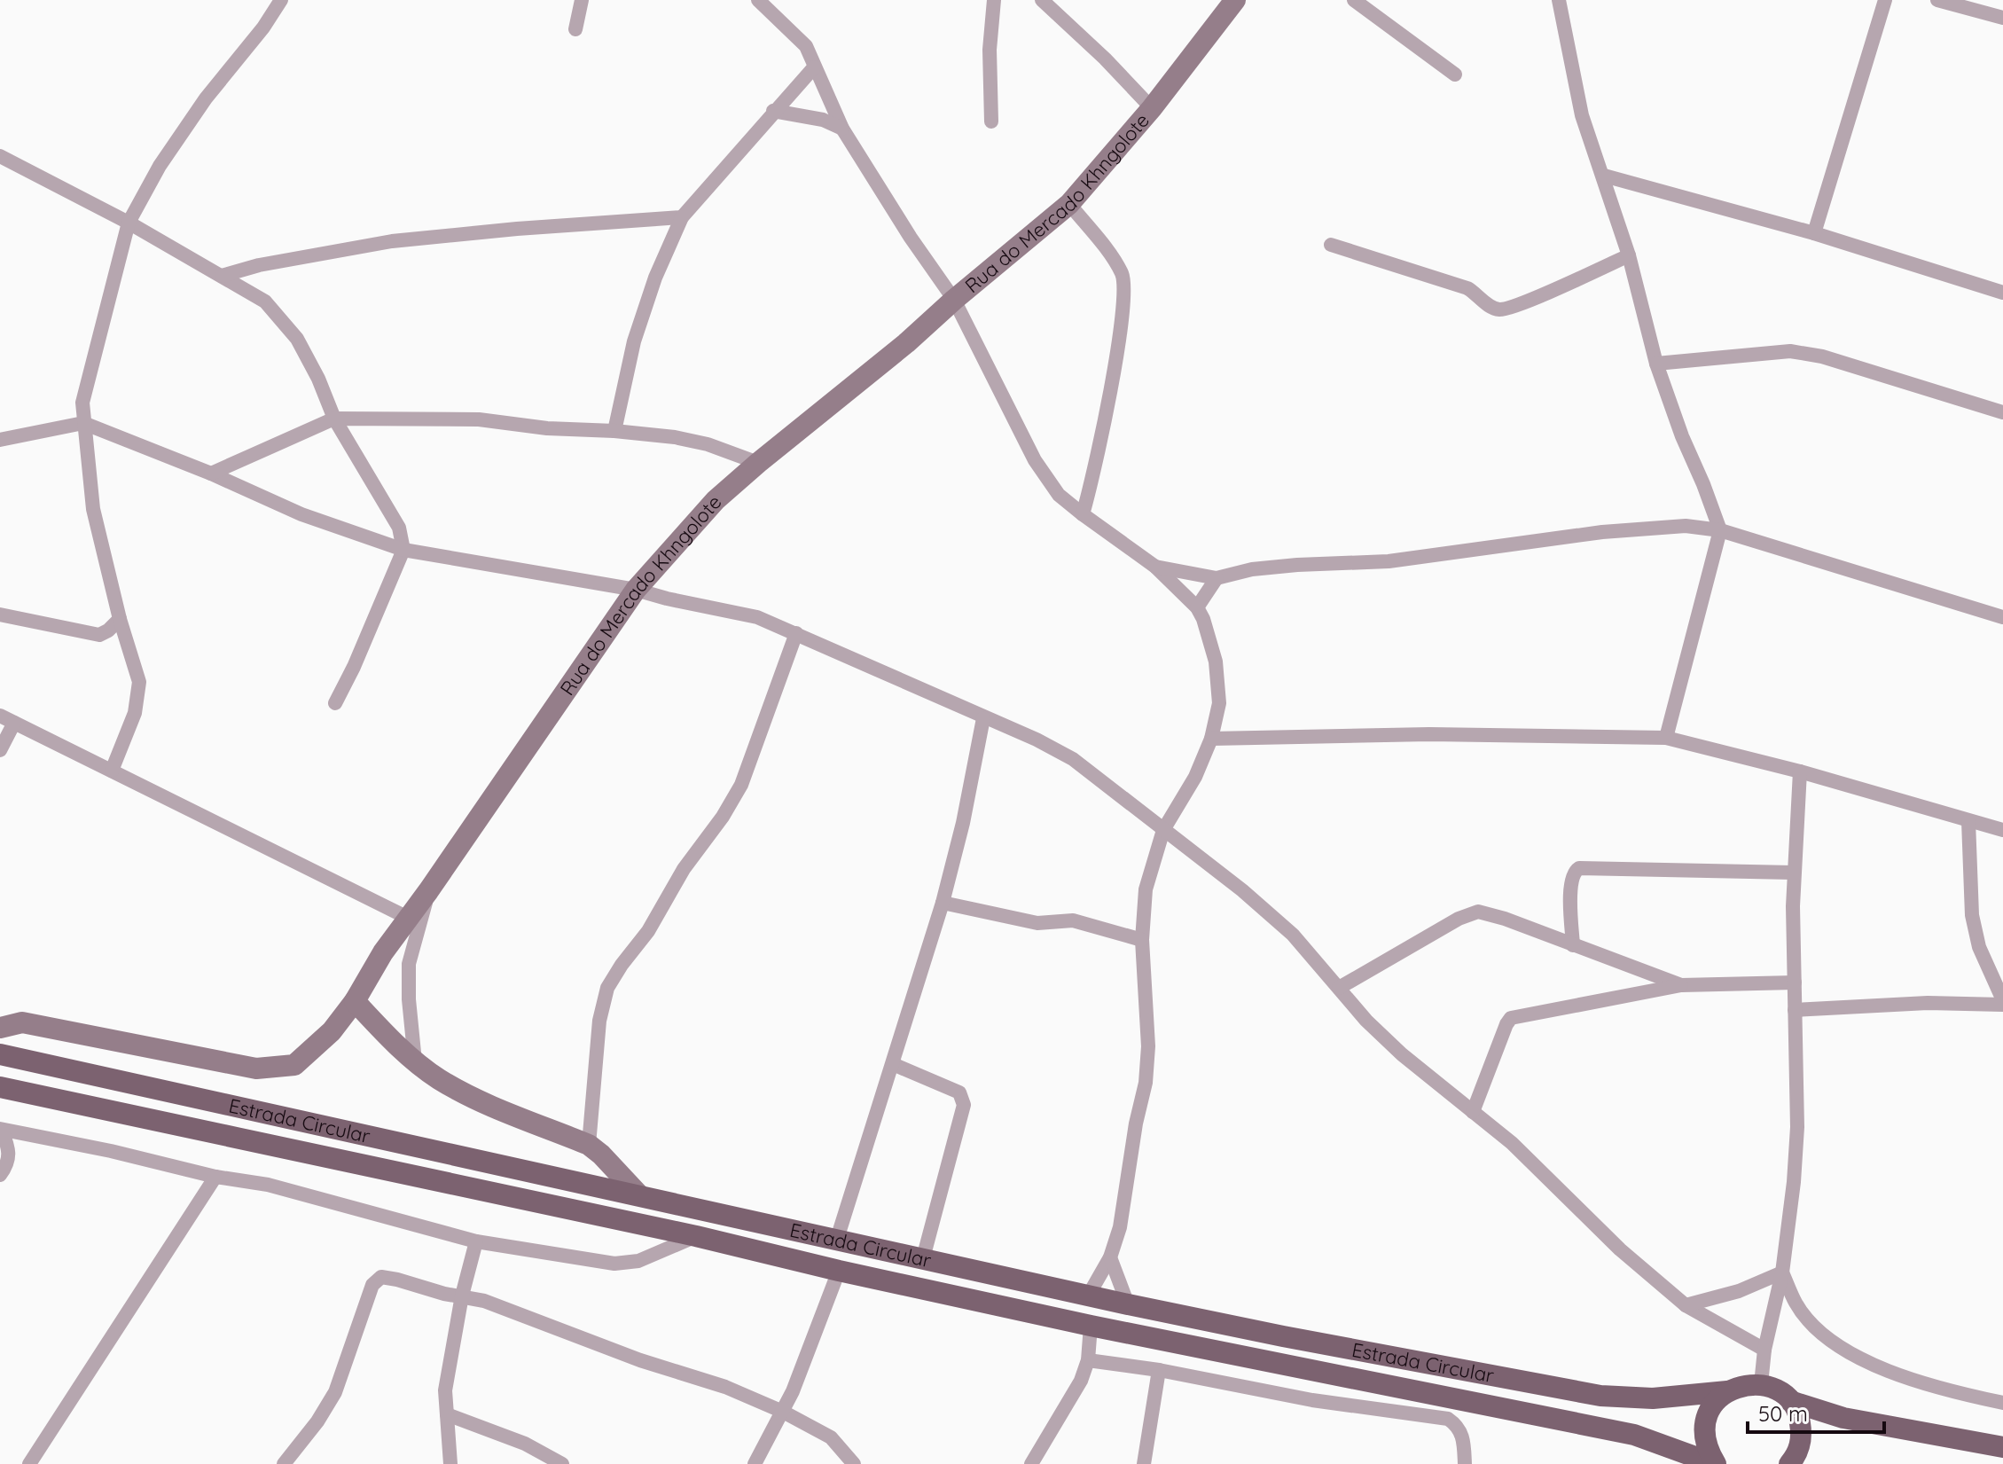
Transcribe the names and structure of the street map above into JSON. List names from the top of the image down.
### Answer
{
  "streets": {
    "main road": ["Estrada Circular"],
    "street": ["Rua do Mercado Khngolote"]
  },
  "scale_bar": "50 m"
}
